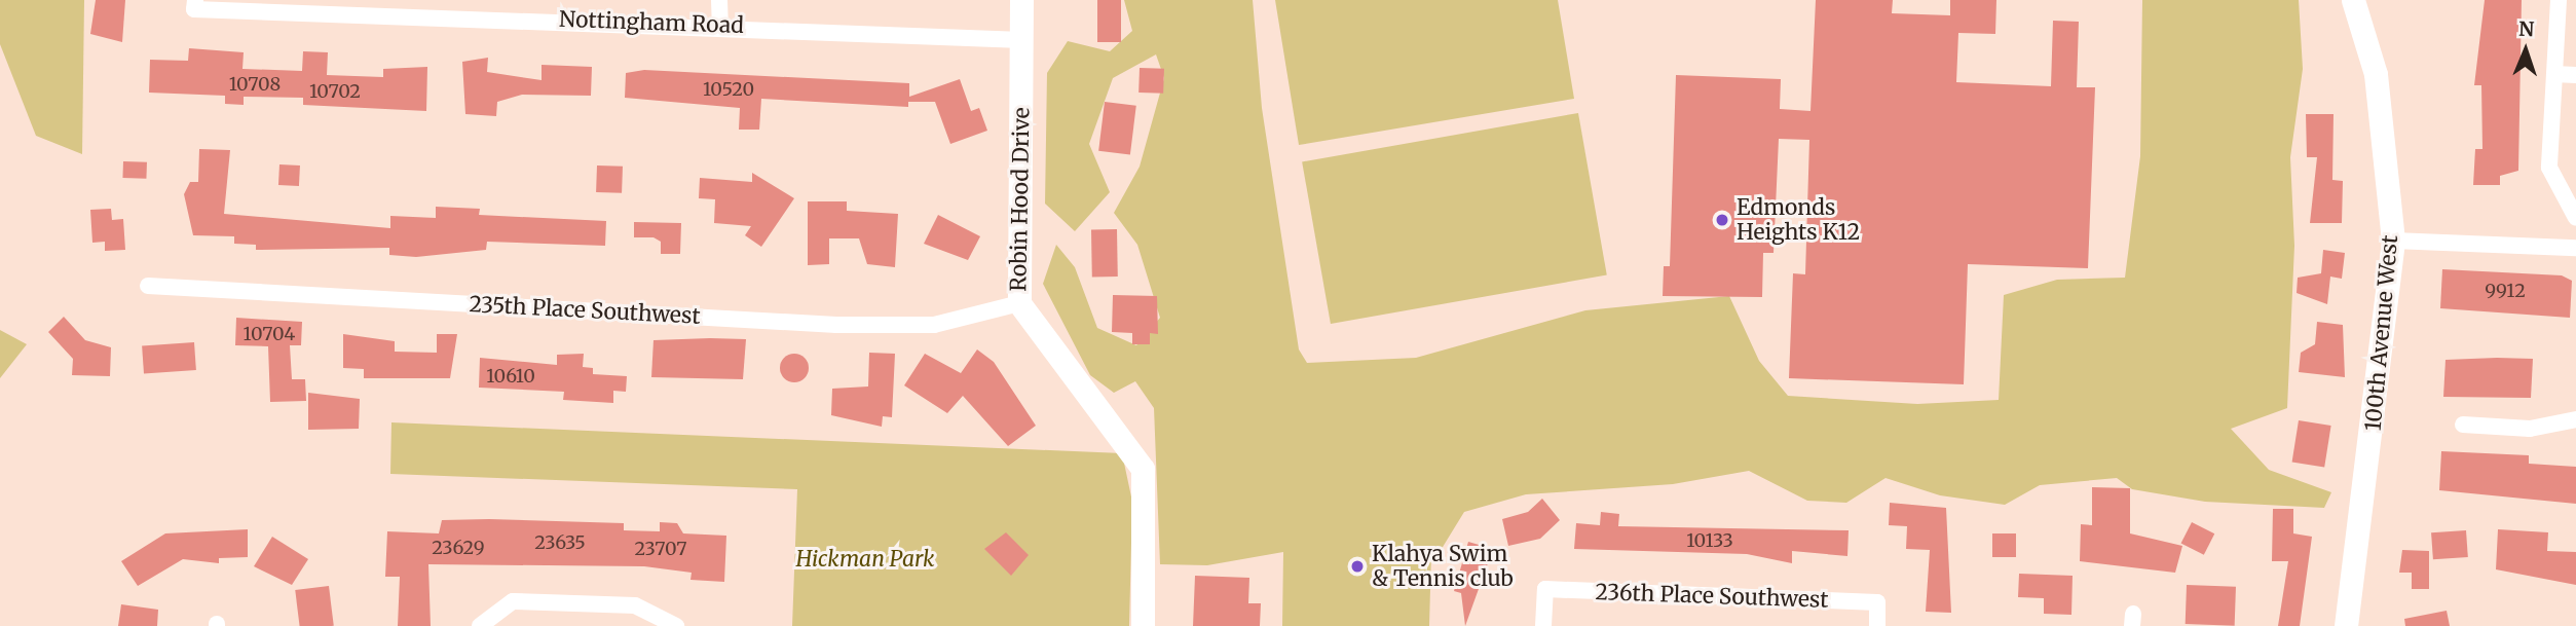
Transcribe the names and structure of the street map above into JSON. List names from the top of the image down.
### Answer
{
  "streets": {
    "street": [
      "Nottingham Road",
      "Robin Hood Drive",
      "235th Place Southwest",
      "100th Avenue West",
      "236th Place Southwest"
    ]
  },
  "crossings": [
    ["Nottingham Road", "Robin Hood Drive"],
    ["Robin Hood Drive", "235th Place Southwest"]
  ],
  "parks": ["Hickman Park"],
  "places": ["Edmonds Heights K12", "Klahya Swim & Tennis club"],
  "house_numbers": [
    "10708",
    "10520",
    "10702",
    "9912",
    "10704",
    "10610",
    "10133",
    "23635",
    "23629",
    "23707"
  ],
  "north": "top"
}
